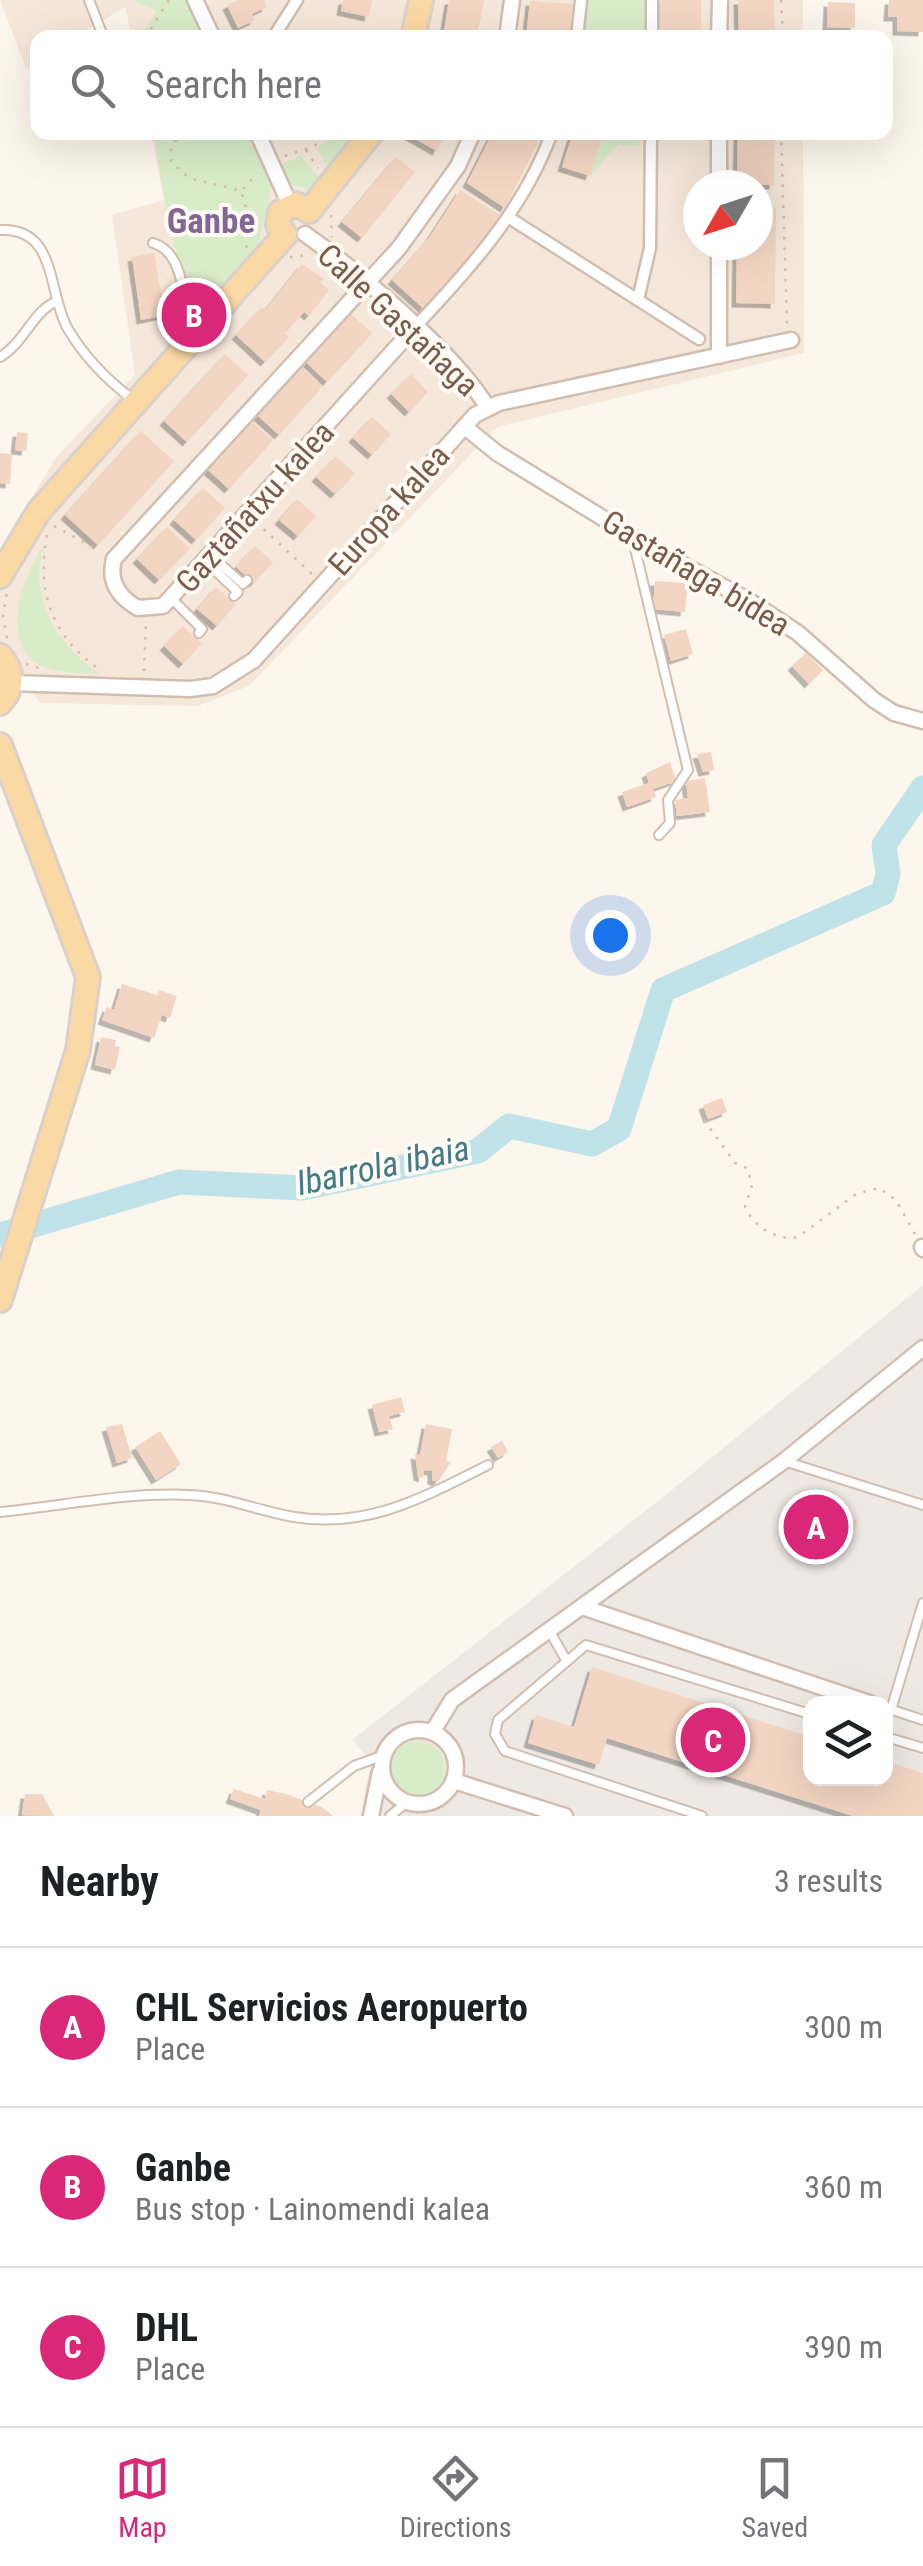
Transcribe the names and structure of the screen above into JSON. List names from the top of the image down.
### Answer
{
  "streets": {
    "street": [
      "Calle Gastañaga",
      "Gaztañatxu kalea",
      "Europa kalea",
      "Gastañaga bidea"
    ]
  },
  "crossings": [
    ["Calle Gastañaga", "Gaztañatxu kalea"],
    ["Calle Gastañaga", "Europa kalea"],
    ["Europa kalea", "Gastañaga bidea"]
  ],
  "districts": ["Ganbe"],
  "water": ["Ibarrola ibaia"],
  "north": "bottom left",
  "page": {
    "search": "Search here",
    "pins": ["B", "A", "C"],
    "heading": ["Nearby", "3 results"],
    "list": [
      {
        "mark": "A",
        "name": "CHL Servicios Aeropuerto",
        "note": "Place",
        "value": "300 m"
      },
      {
        "mark": "B",
        "name": "Ganbe",
        "note": "Bus stop · Lainomendi kalea",
        "value": "360 m"
      },
      {
        "mark": "C",
        "name": "DHL",
        "note": "Place",
        "value": "390 m"
      }
    ],
    "nav": ["Map", "Directions", "Saved"]
  }
}
